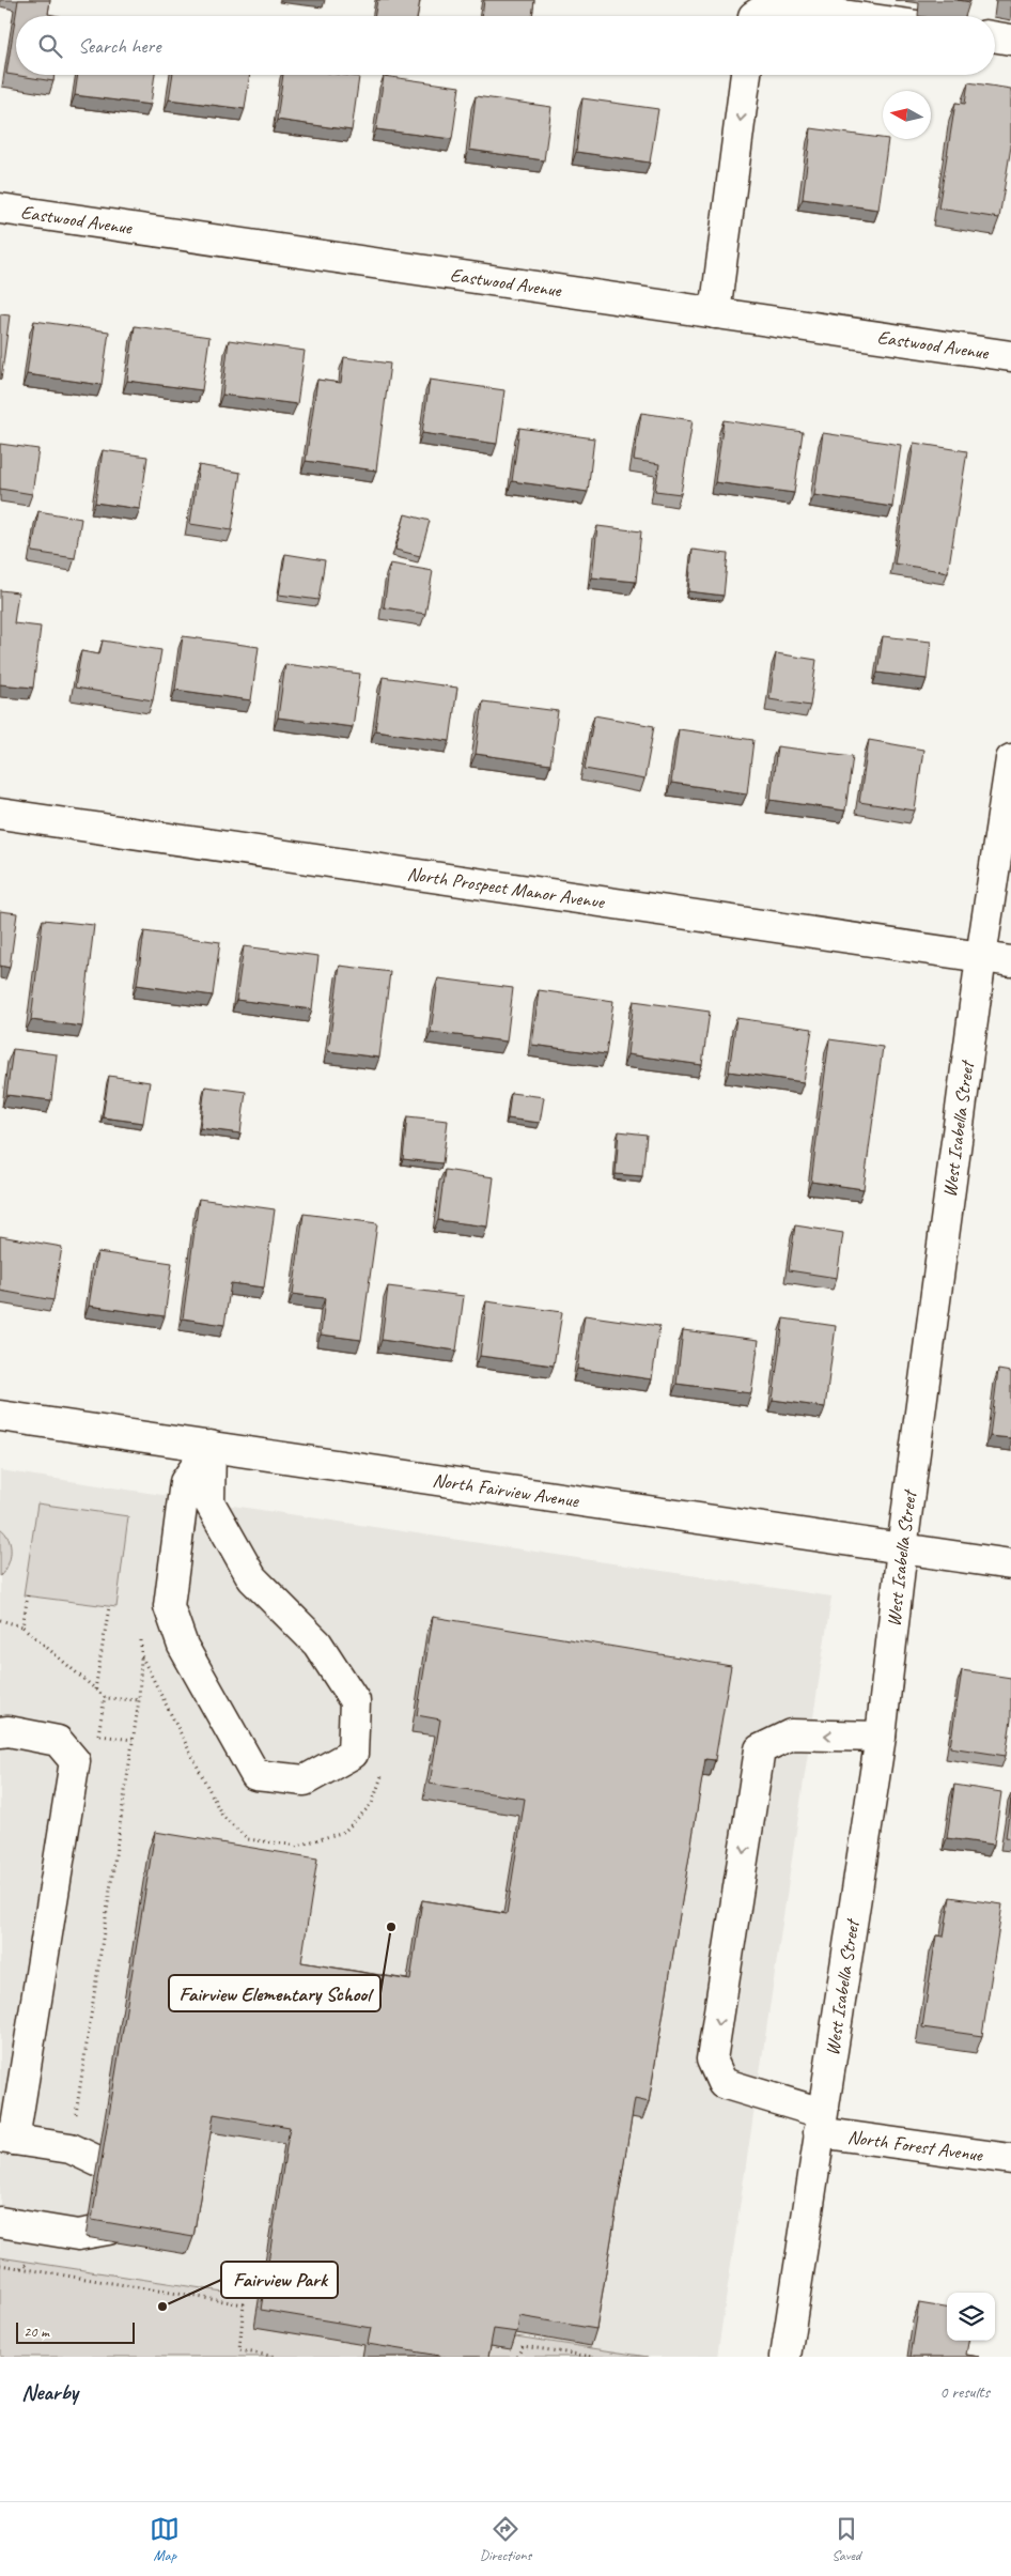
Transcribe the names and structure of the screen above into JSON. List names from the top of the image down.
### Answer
{
  "streets": {
    "street": [
      "Eastwood Avenue",
      "North Prospect Manor Avenue",
      "West Isabella Street",
      "North Fairview Avenue",
      "North Forest Avenue"
    ]
  },
  "crossings": [
    ["North Prospect Manor Avenue", "West Isabella Street"],
    ["West Isabella Street", "North Fairview Avenue"],
    ["West Isabella Street", "North Forest Avenue"]
  ],
  "places": ["Fairview Elementary School", "Fairview Park"],
  "scale_bar": "20 m",
  "north": "left",
  "page": {
    "search": "Search here",
    "scale": "20 m",
    "heading": ["Nearby", "0 results"],
    "nav": ["Map", "Directions", "Saved"]
  }
}
